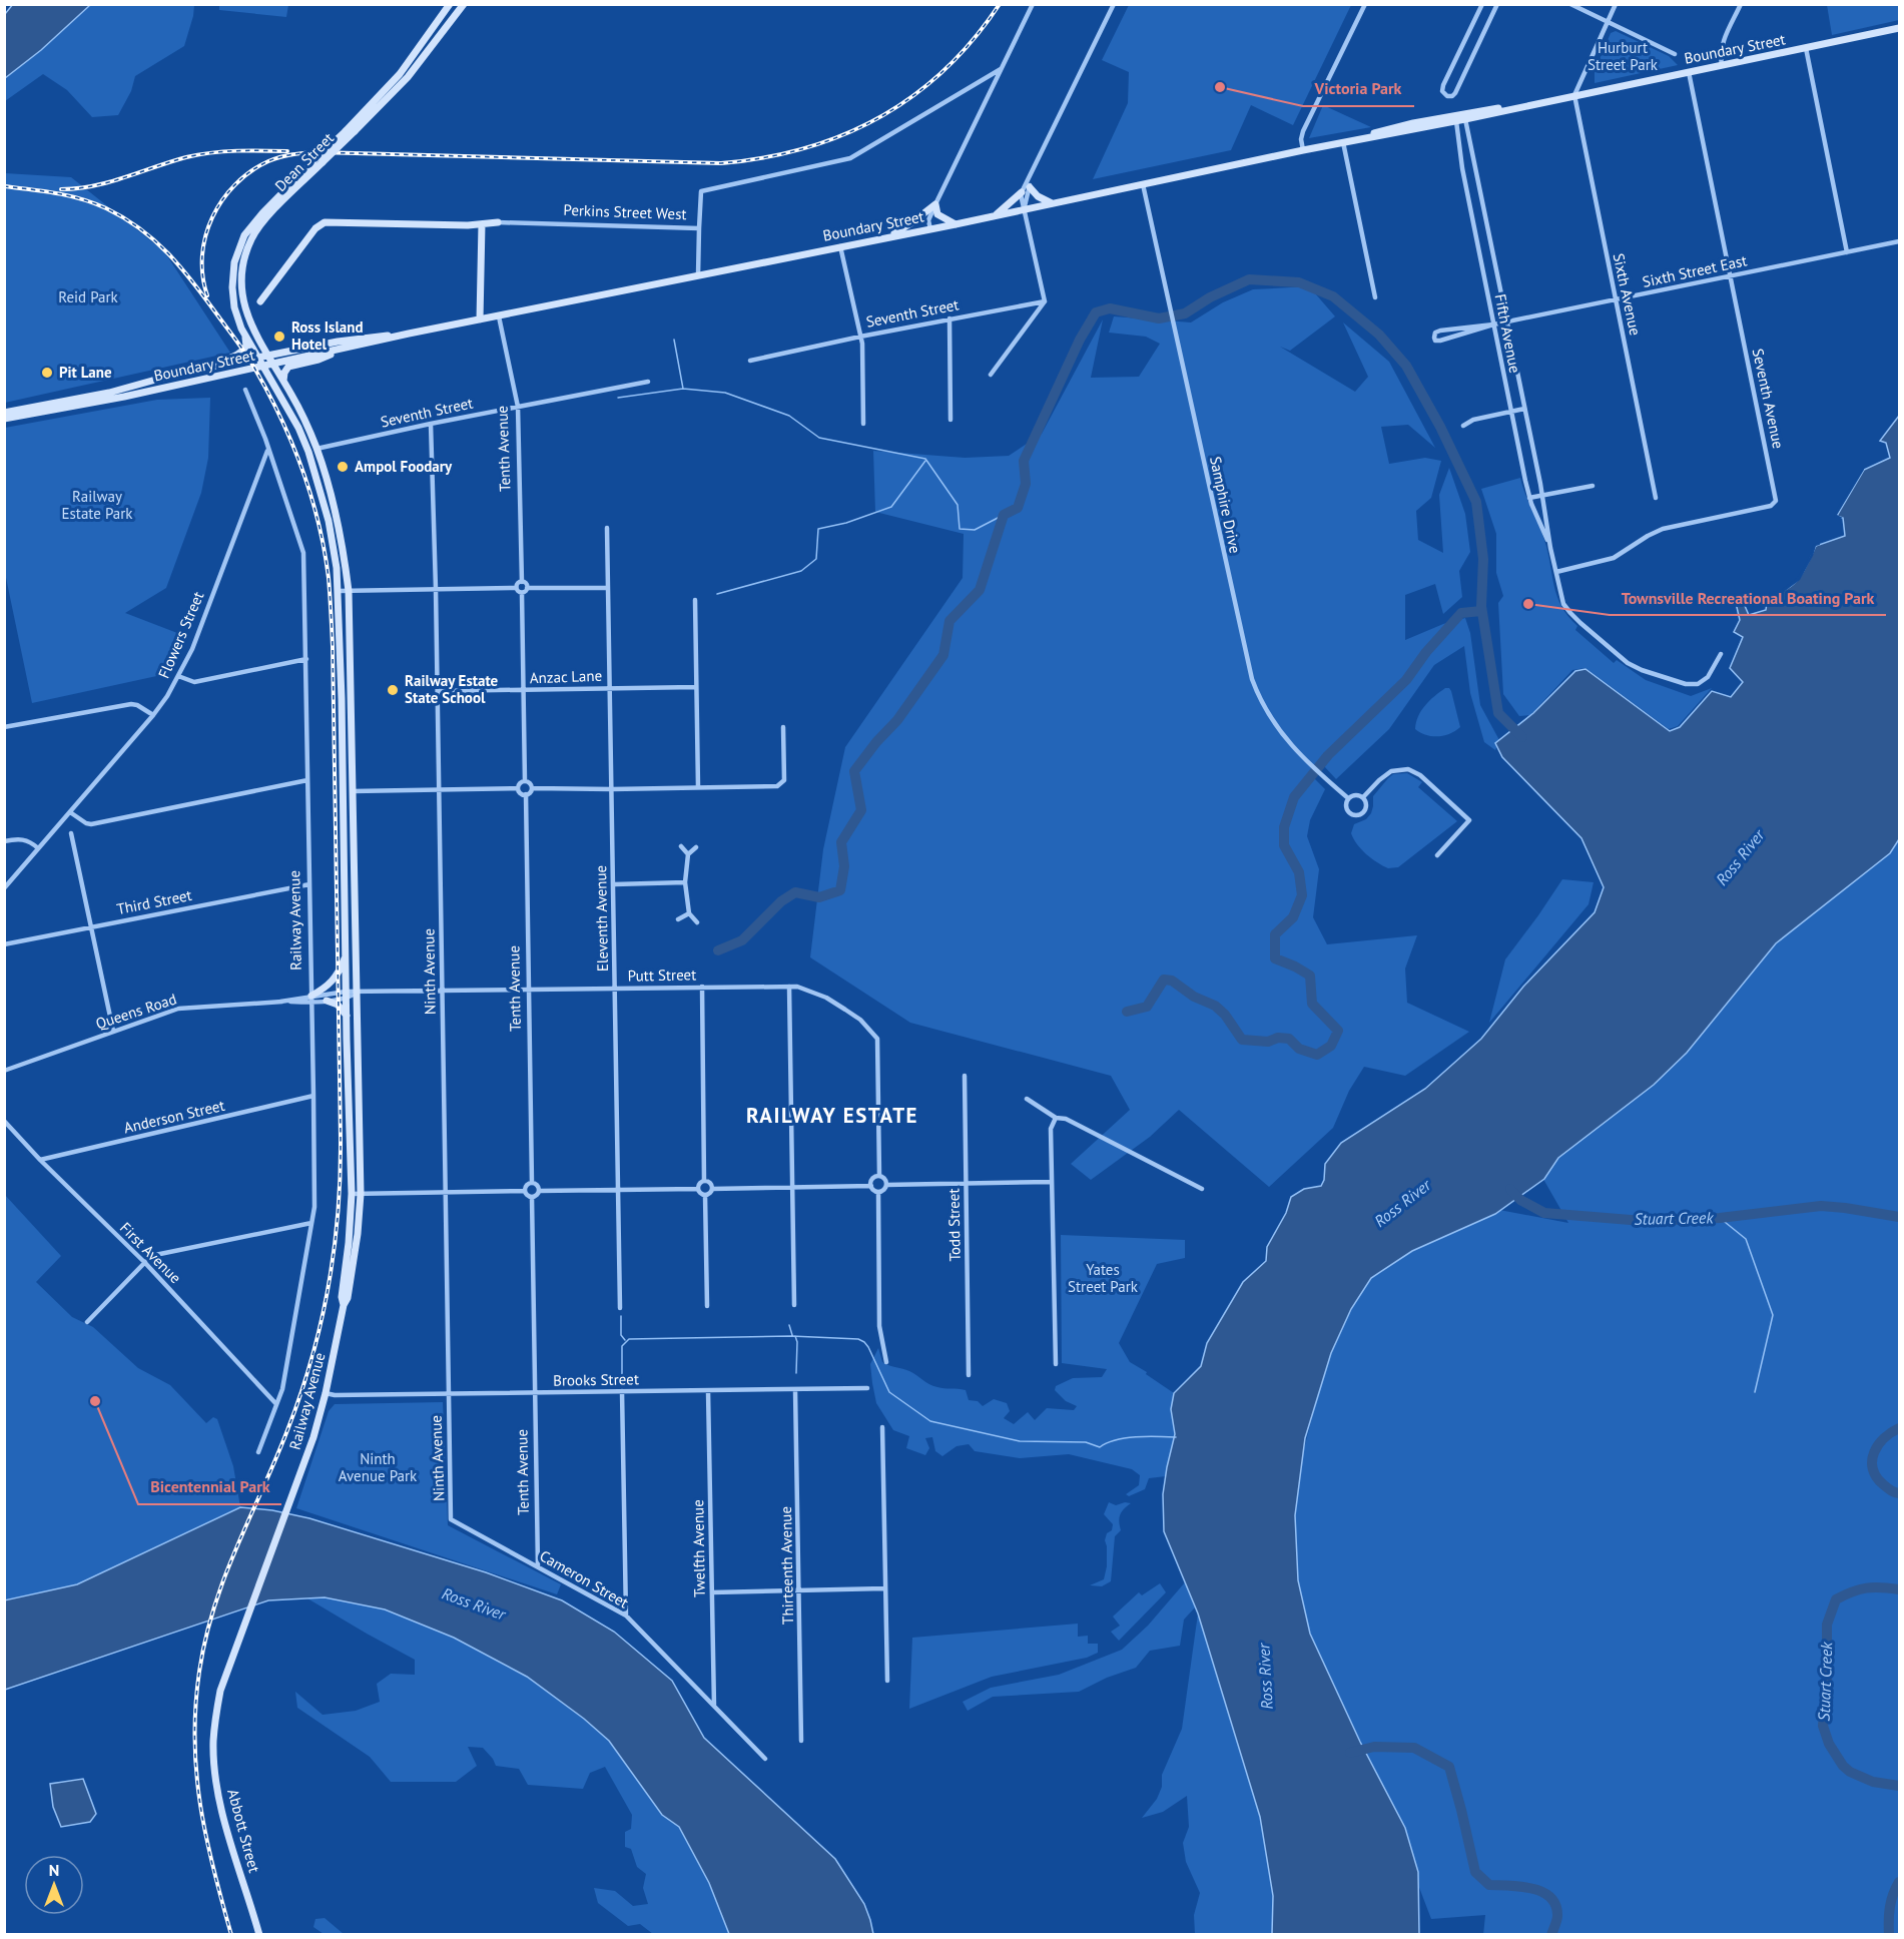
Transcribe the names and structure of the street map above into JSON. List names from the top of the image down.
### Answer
{
  "streets": {
    "main road": [
      "Boundary Street",
      "Dean Street",
      "Perkins Street West",
      "Railway Avenue",
      "Abbott Street"
    ],
    "street": [
      "Sixth Street East",
      "Sixth Avenue",
      "Seventh Street",
      "Fifth Avenue",
      "Seventh Avenue",
      "Tenth Avenue",
      "Samphire Drive",
      "Flowers Street",
      "Anzac Lane",
      "Third Street",
      "Eleventh Avenue",
      "Ninth Avenue",
      "Putt Street",
      "Queens Road",
      "Anderson Street",
      "Todd Street",
      "First Avenue",
      "Brooks Street",
      "Twelfth Avenue",
      "Thirteenth Avenue",
      "Cameron Street"
    ]
  },
  "crossings": [
    ["Boundary Street", "Dean Street"],
    ["Boundary Street", "Sixth Avenue"],
    ["Boundary Street", "Fifth Avenue"],
    ["Boundary Street", "Seventh Avenue"],
    ["Boundary Street", "Tenth Avenue"],
    ["Boundary Street", "Samphire Drive"],
    ["Boundary Street", "Railway Avenue"],
    ["Dean Street", "Railway Avenue"],
    ["Sixth Street East", "Sixth Avenue"],
    ["Sixth Street East", "Fifth Avenue"],
    ["Sixth Street East", "Seventh Avenue"],
    ["Seventh Street", "Tenth Avenue"],
    ["Seventh Street", "Railway Avenue"],
    ["Seventh Street", "Ninth Avenue"],
    ["Fifth Avenue", "Seventh Avenue"],
    ["Tenth Avenue", "Putt Street"],
    ["Tenth Avenue", "Brooks Street"],
    ["Tenth Avenue", "Cameron Street"],
    ["Flowers Street", "Railway Avenue"],
    ["Anzac Lane", "Eleventh Avenue"],
    ["Anzac Lane", "Ninth Avenue"],
    ["Third Street", "Railway Avenue"],
    ["Eleventh Avenue", "Putt Street"],
    ["Railway Avenue", "Putt Street"],
    ["Railway Avenue", "Queens Road"],
    ["Railway Avenue", "Anderson Street"],
    ["Railway Avenue", "First Avenue"],
    ["Railway Avenue", "Brooks Street"],
    ["Railway Avenue", "Abbott Street"],
    ["Ninth Avenue", "Putt Street"],
    ["Ninth Avenue", "Brooks Street"],
    ["Ninth Avenue", "Cameron Street"],
    ["Putt Street", "Queens Road"],
    ["Anderson Street", "First Avenue"],
    ["Brooks Street", "Twelfth Avenue"],
    ["Brooks Street", "Thirteenth Avenue"],
    ["Twelfth Avenue", "Cameron Street"]
  ],
  "districts": ["RAILWAY ESTATE"],
  "water": ["Ross River", "Stuart Creek"],
  "parks": [
    "Hurburt Street Park",
    "Reid Park",
    "Railway Estate Park",
    "Yates Street Park",
    "Ninth Avenue Park"
  ],
  "places": [
    "Victoria Park",
    "Ross Island Hotel",
    "Pit Lane",
    "Ampol Foodary",
    "Townsville Recreational Boating Park",
    "Railway Estate State School",
    "Bicentennial Park"
  ],
  "north": "top"
}
